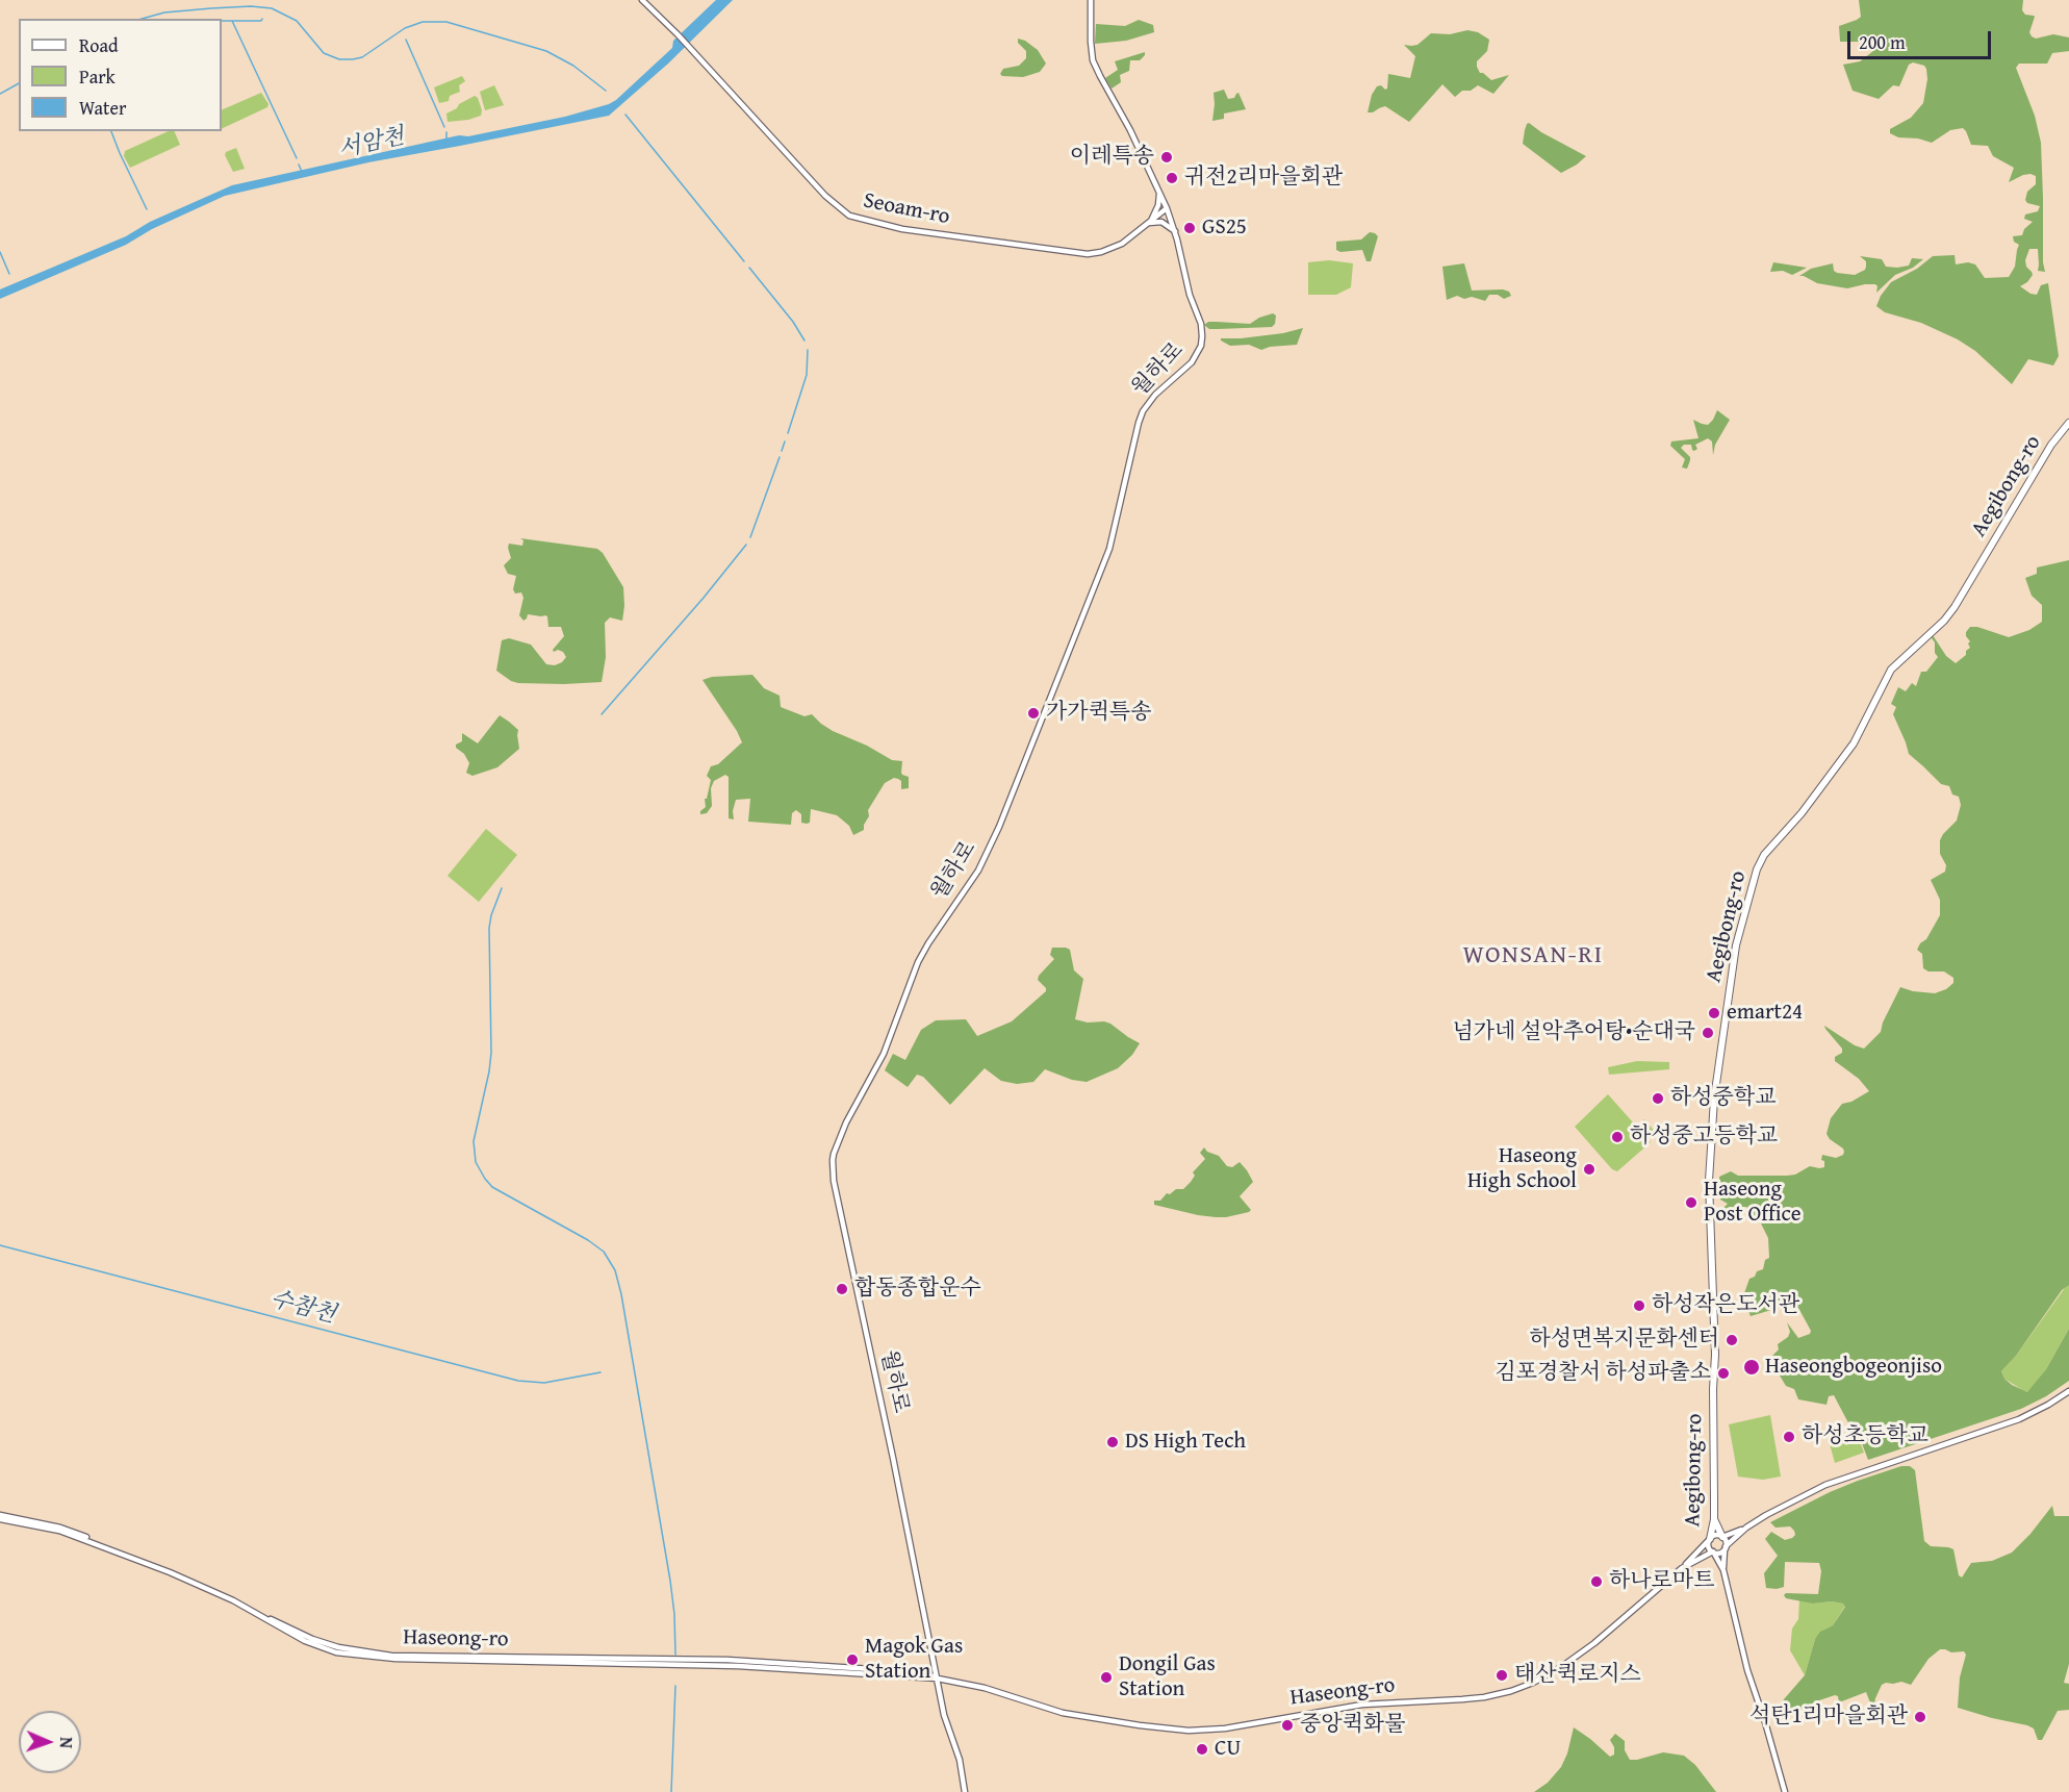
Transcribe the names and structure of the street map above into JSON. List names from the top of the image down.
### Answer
{
  "streets": {
    "main road": ["Aegibong-ro"],
    "street": ["Seoam-ro", "월하로", "Haseong-ro"]
  },
  "crossings": [
    ["Seoam-ro", "월하로"],
    ["월하로", "Haseong-ro"],
    ["Aegibong-ro", "Haseong-ro"]
  ],
  "districts": ["WONSAN-RI"],
  "water": ["서암천", "수참천"],
  "places": [
    "이레특송",
    "귀전2리마을회관",
    "GS25",
    "가가퀵특송",
    "emart24",
    "넘가네 설악추어탕•순대국",
    "하성중학교",
    "하성중고등학교",
    "Haseong High School",
    "Haseong Post Office",
    "합동종합운수",
    "하성작은도서관",
    "하성면복지문화센터",
    "Haseongbogeonjiso",
    "김포경찰서 하성파출소",
    "하성초등학교",
    "DS High Tech",
    "하나로마트",
    "Magok Gas Station",
    "태산퀵로지스",
    "Dongil Gas Station",
    "석탄1리마을회관",
    "중앙퀵화물",
    "CU"
  ],
  "legend": ["Road", "Park", "Water"],
  "scale_bar": "200 m",
  "north": "right"
}
